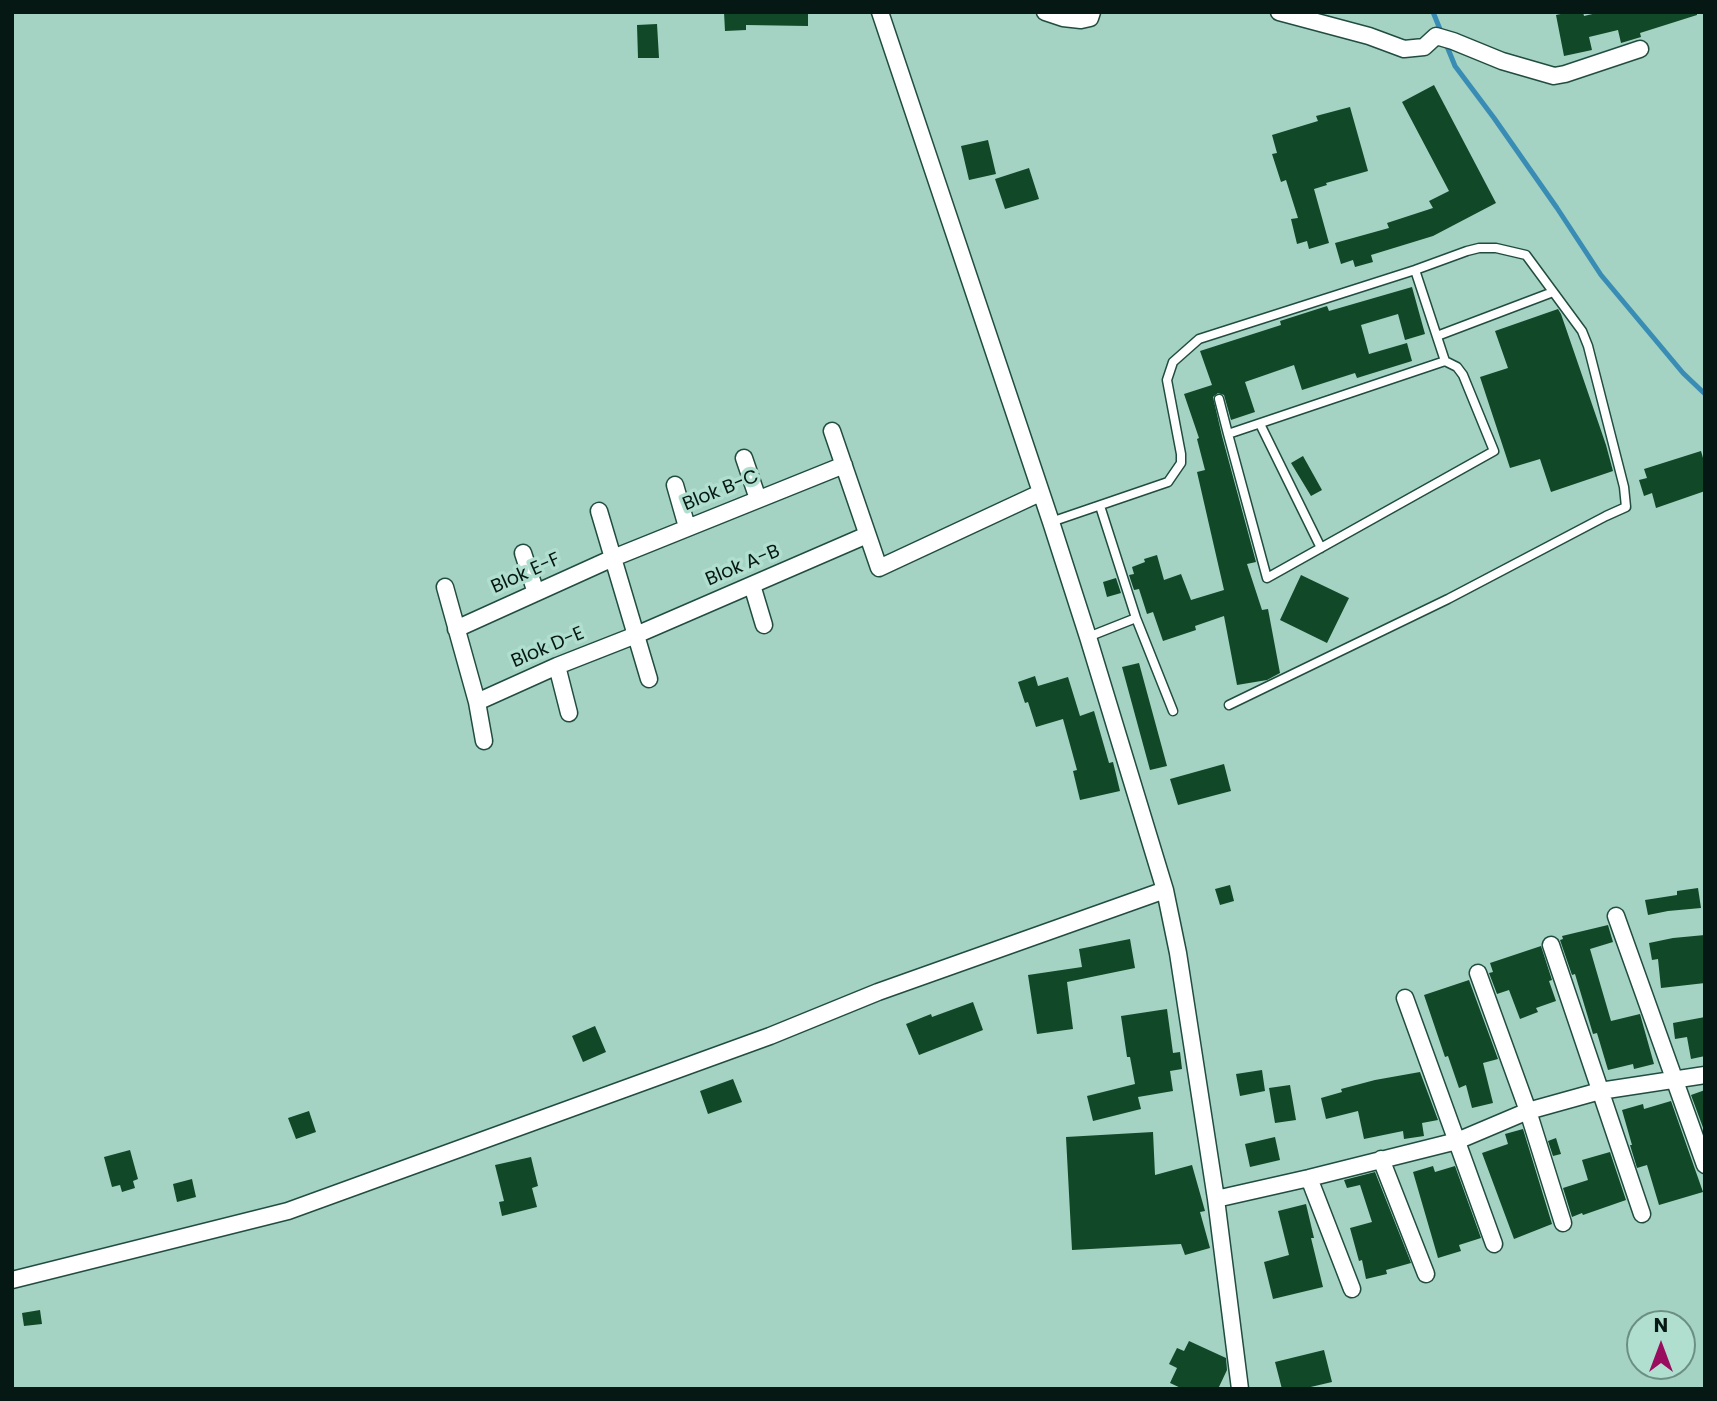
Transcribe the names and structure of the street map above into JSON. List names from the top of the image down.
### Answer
{
  "streets": {
    "street": [
      "Blok B-C",
      "Blok A-B",
      "Blok E-F",
      "Blok D-E"
    ]
  },
  "crossings": [
    ["Blok B-C", "Blok E-F"],
    ["Blok A-B", "Blok D-E"]
  ],
  "north": "top"
}
